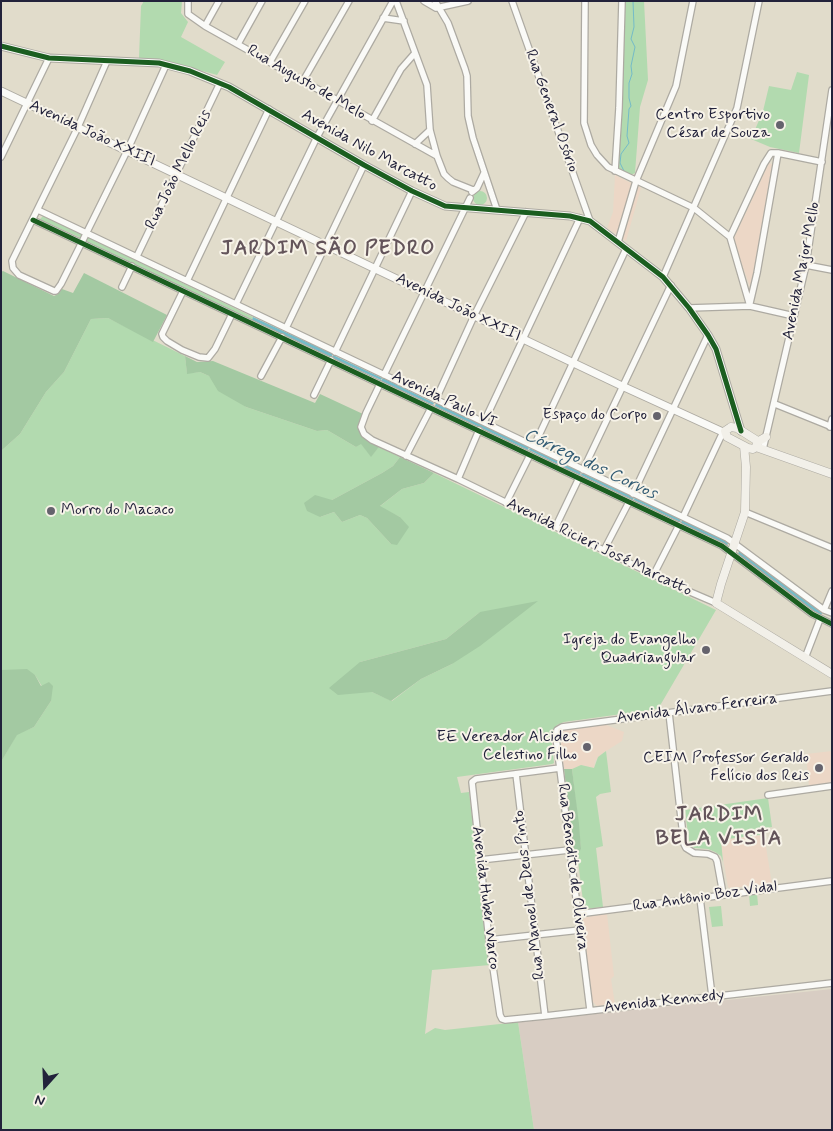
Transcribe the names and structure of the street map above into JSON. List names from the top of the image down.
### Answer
{
  "streets": {
    "main road": ["Avenida João XXIII", "Avenida Ricieri José Marcatto"],
    "street": [
      "Rua Augusto de Melo",
      "Rua General Osório",
      "Avenida Nilo Marcatto",
      "Rua João Mello Reis",
      "Avenida Major Mello",
      "Avenida Paulo VI",
      "Avenida Álvaro Ferreira",
      "Rua Benedito de Oliveira",
      "Rua Manoel de Deus Pinto",
      "Rua Antônio Boz Vidal",
      "Avenida Huber Warco",
      "Avenida Kennedy"
    ]
  },
  "crossings": [
    ["Rua General Osório", "Avenida Nilo Marcatto"],
    ["Avenida João XXIII", "Avenida Nilo Marcatto"],
    ["Avenida João XXIII", "Rua João Mello Reis"],
    ["Avenida Nilo Marcatto", "Rua João Mello Reis"],
    ["Rua João Mello Reis", "Avenida Paulo VI"],
    ["Avenida Paulo VI", "Avenida Ricieri José Marcatto"],
    ["Avenida Álvaro Ferreira", "Rua Benedito de Oliveira"],
    ["Rua Benedito de Oliveira", "Rua Antônio Boz Vidal"],
    ["Rua Benedito de Oliveira", "Avenida Kennedy"],
    ["Rua Manoel de Deus Pinto", "Avenida Huber Warco"],
    ["Rua Manoel de Deus Pinto", "Avenida Kennedy"],
    ["Avenida Huber Warco", "Avenida Kennedy"]
  ],
  "districts": ["JARDIM SÃO PEDRO", "JARDIM BELA VISTA"],
  "water": ["Córrego dos Corvos"],
  "places": [
    "Centro Esportivo César de Souza",
    "Espaço do Corpo",
    "Morro do Macaco",
    "Igreja do Evangelho Quadriangular",
    "EE Vereador Alcides Celestino Filho",
    "CEIM Professor Geraldo Felício dos Reis"
  ],
  "north": "bottom"
}
